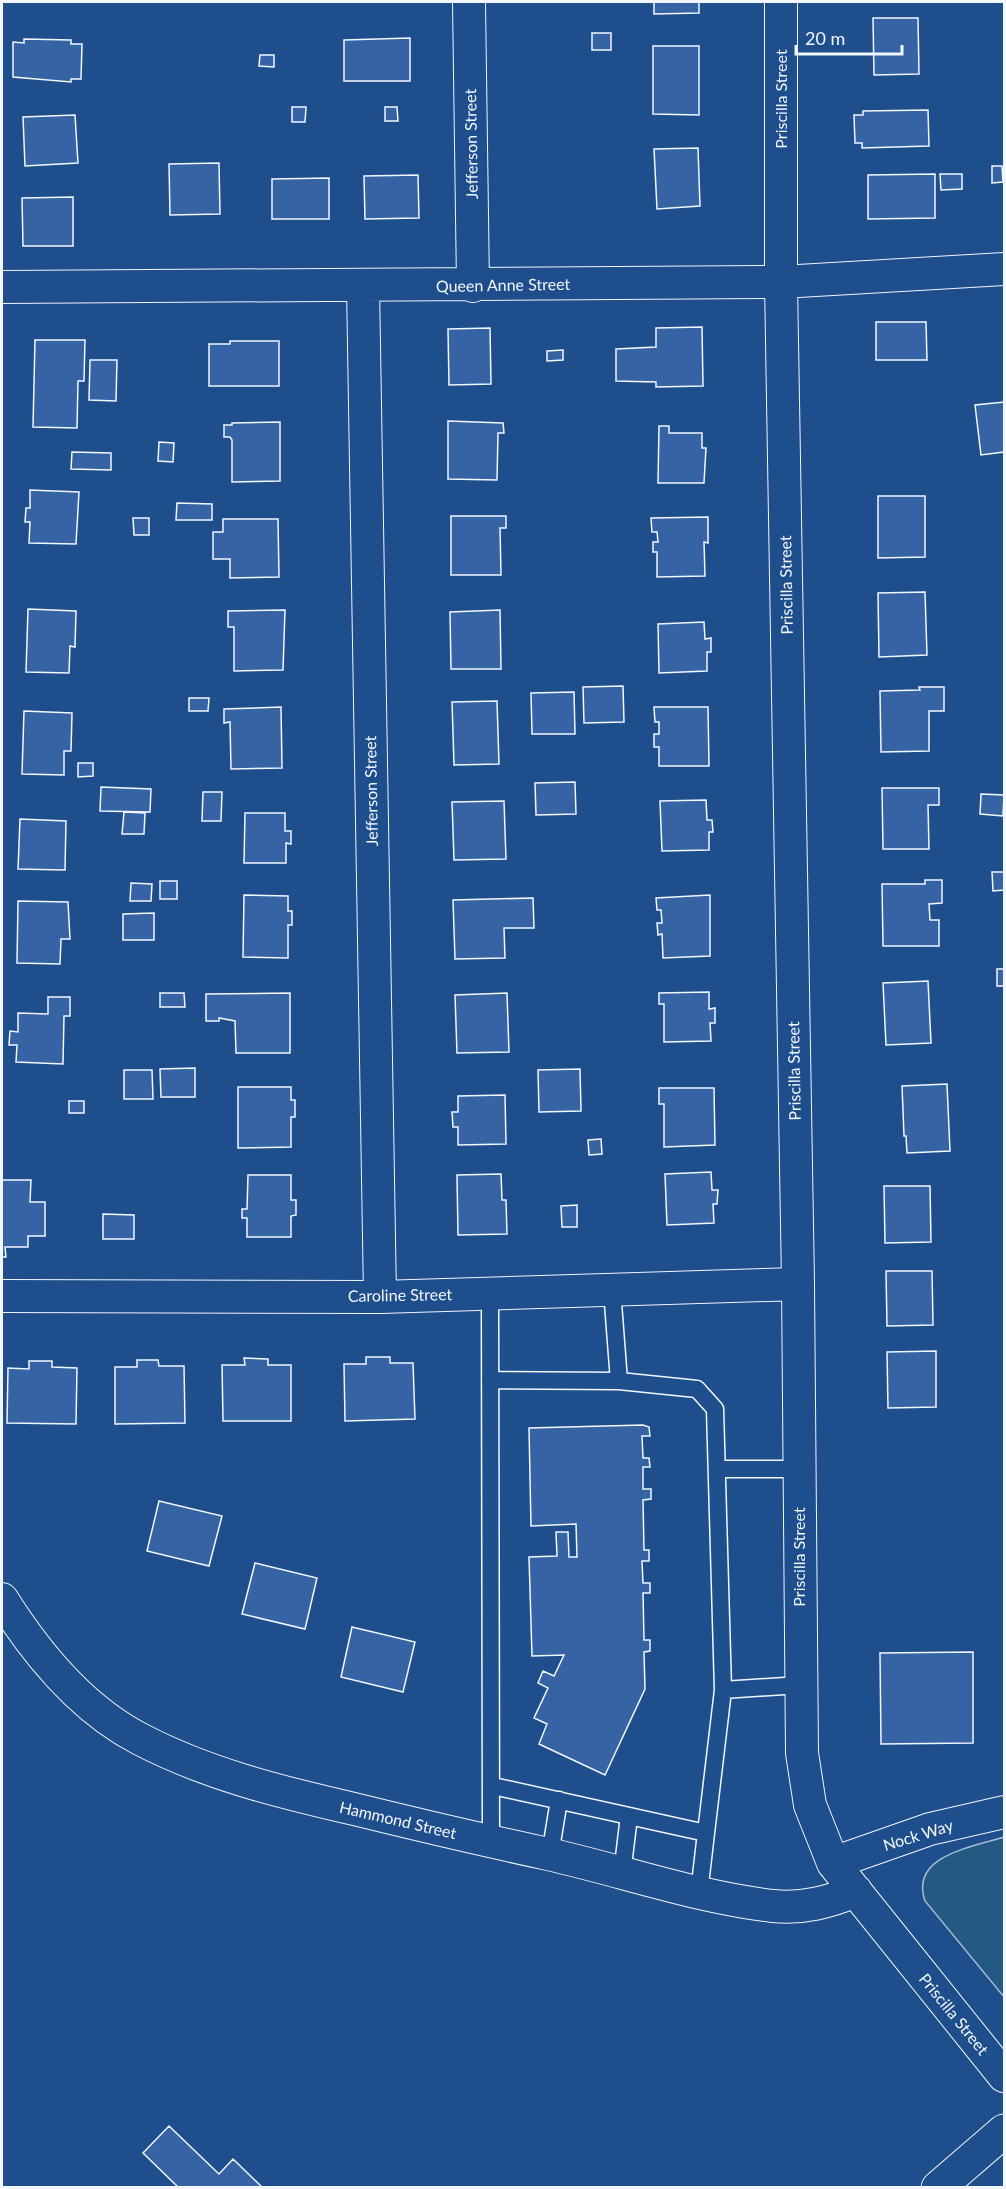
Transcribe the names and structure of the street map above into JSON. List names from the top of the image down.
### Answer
{
  "streets": {
    "street": [
      "Priscilla Street",
      "Jefferson Street",
      "Queen Anne Street",
      "Caroline Street",
      "Hammond Street",
      "Nock Way"
    ]
  },
  "crossings": [
    ["Priscilla Street", "Queen Anne Street"],
    ["Priscilla Street", "Caroline Street"],
    ["Priscilla Street", "Hammond Street"],
    ["Priscilla Street", "Nock Way"],
    ["Jefferson Street", "Queen Anne Street"],
    ["Jefferson Street", "Caroline Street"]
  ],
  "scale_bar": "20 m"
}
